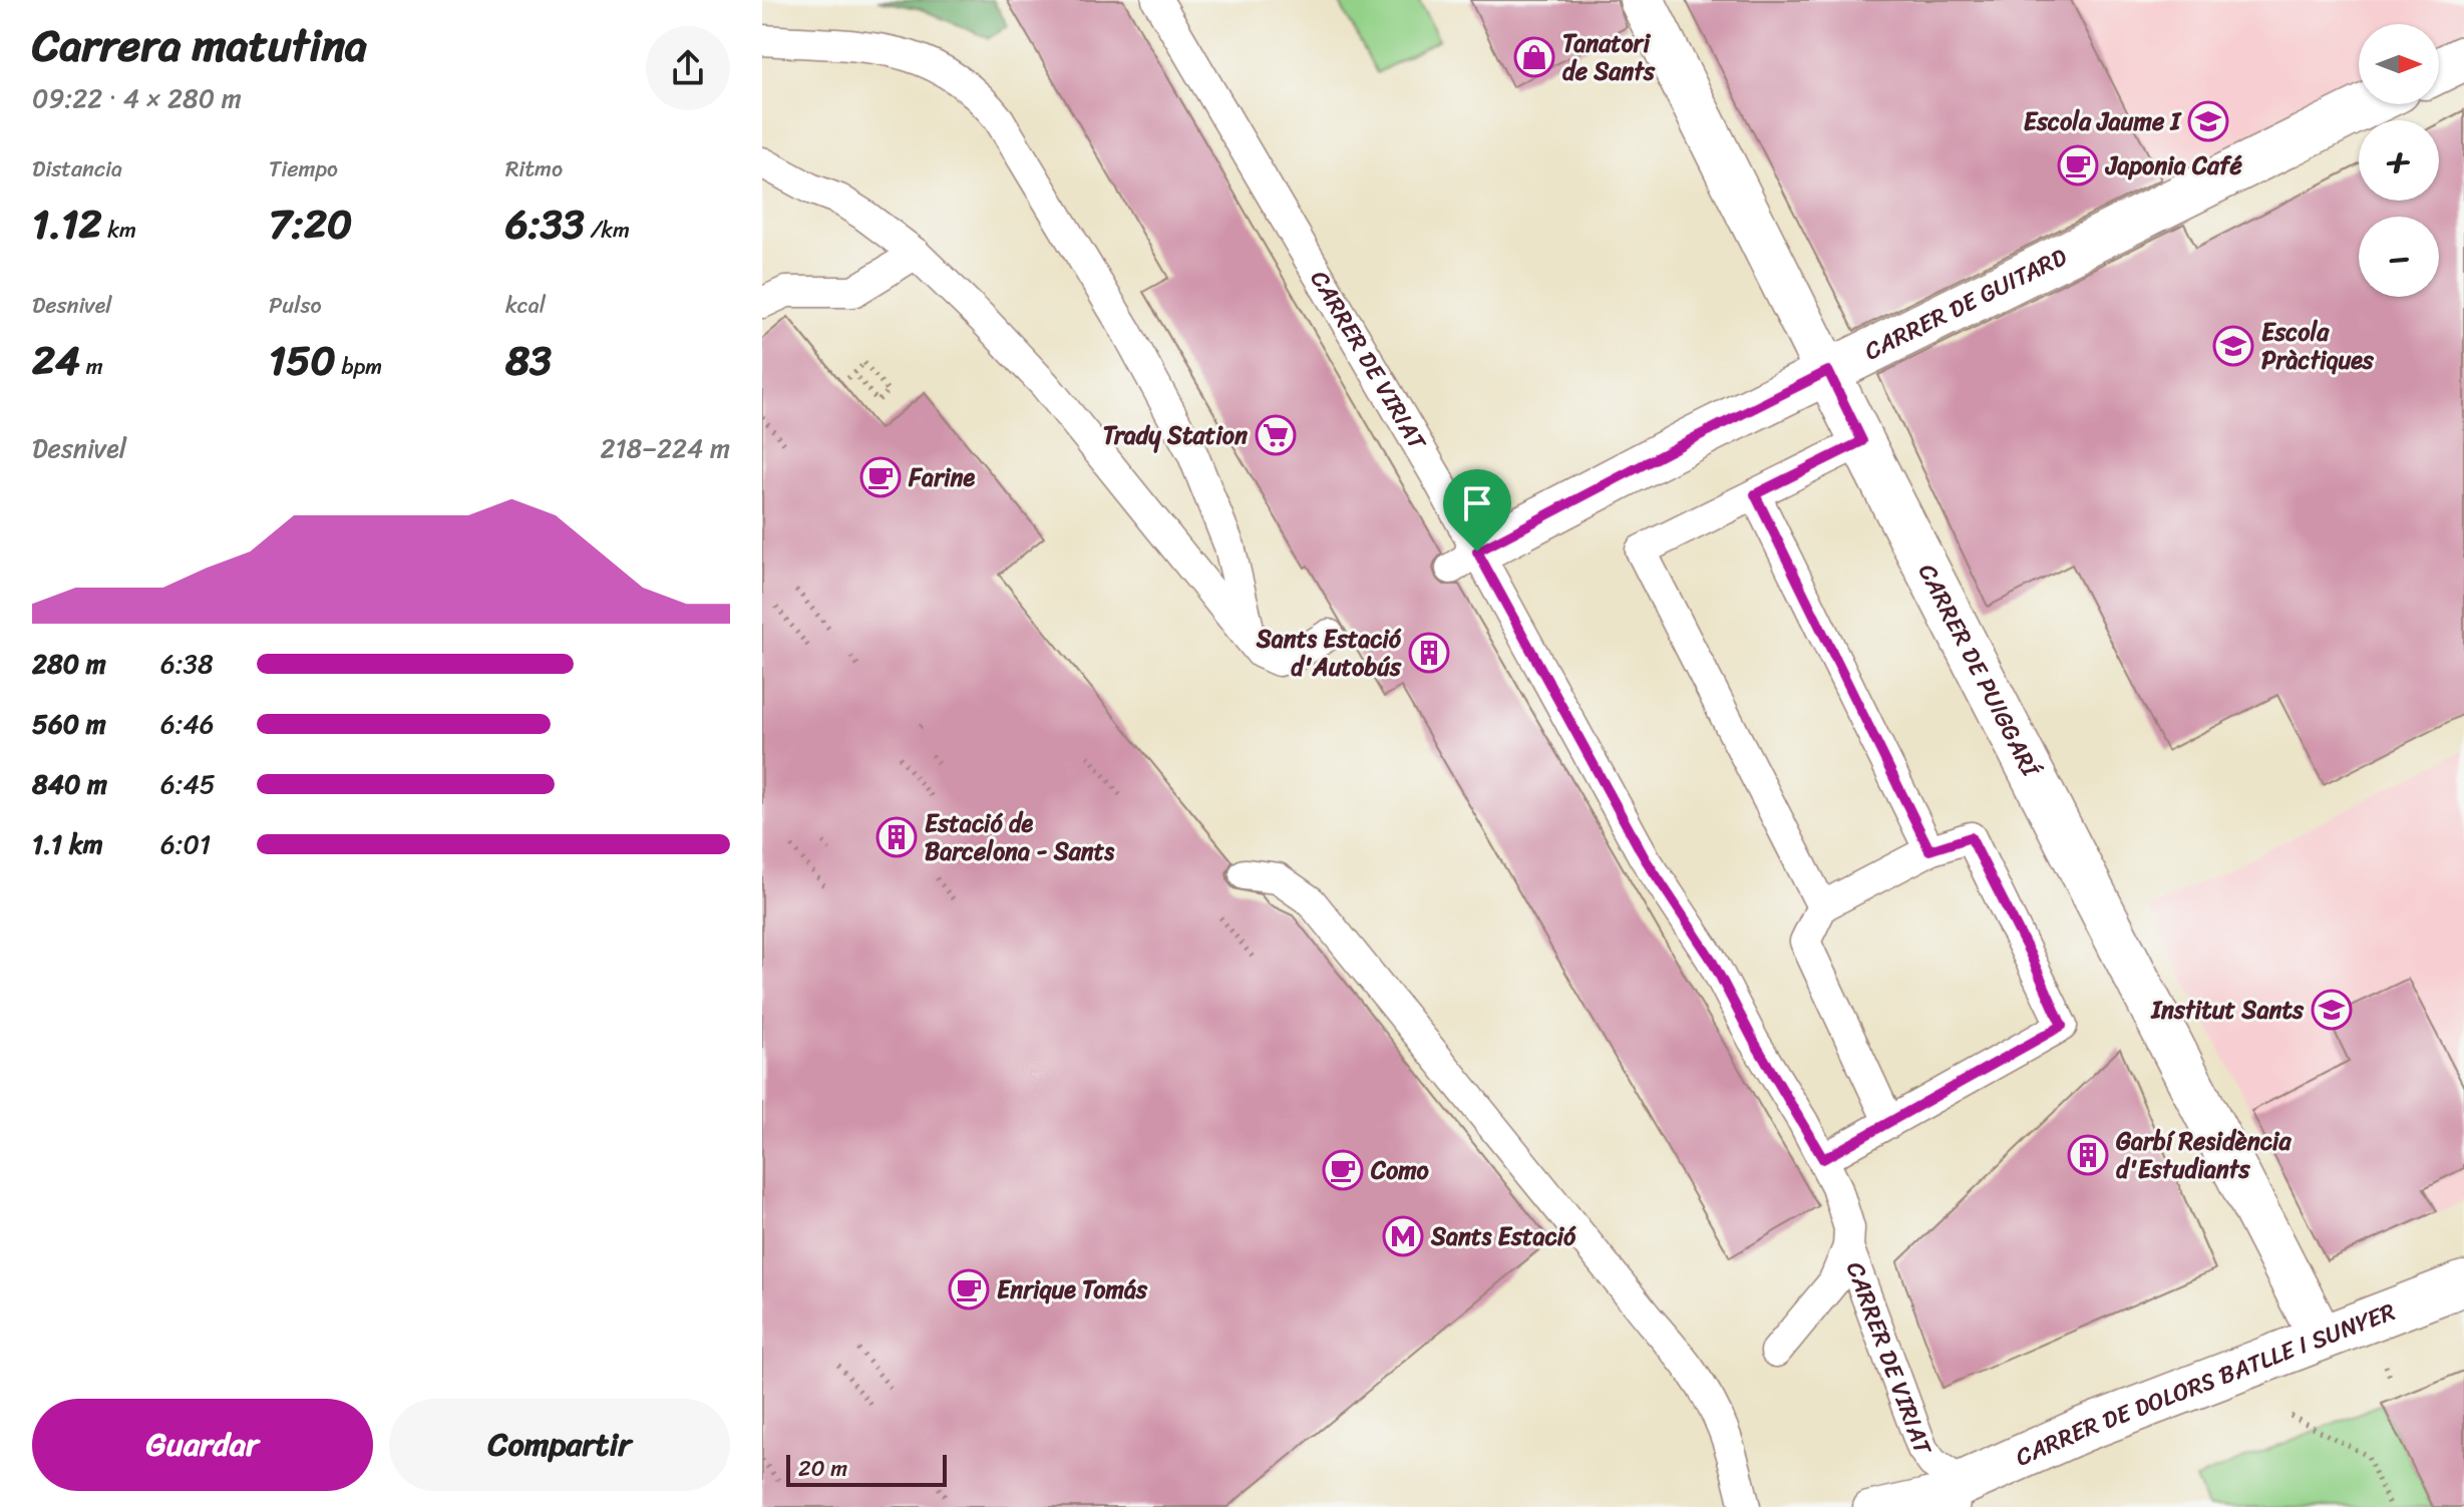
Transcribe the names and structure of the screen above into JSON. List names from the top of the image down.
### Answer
{
  "streets": {
    "street": ["CARRER DE GUITARD", "CARRER DE PUIGGARÍ", "CARRER DE DOLORS BATLLE I SUNYER"],
    "lane": ["CARRER DE VIRIAT"]
  },
  "crossings": [
    ["CARRER DE GUITARD", "CARRER DE VIRIAT"],
    ["CARRER DE GUITARD", "CARRER DE PUIGGARÍ"],
    ["CARRER DE VIRIAT", "CARRER DE DOLORS BATLLE I SUNYER"],
    ["CARRER DE PUIGGARÍ", "CARRER DE DOLORS BATLLE I SUNYER"]
  ],
  "places": {
    "shop": ["Tanatori de Sants"],
    "school or university": ["Escola Jaume I", "Escola Pràctiques", "Institut Sants"],
    "cafe": [
      "Japonia Café",
      "Farine",
      "Como",
      "Enrique Tomás"
    ],
    "supermarket": ["Trady Station"],
    "building": ["Sants Estació d'Autobús", "Estació de Barcelona - Sants", "Garbí Residència d'Estudiants"],
    "metro station": ["Sants Estació"]
  },
  "scale_bar": "20 m",
  "north": "right",
  "page": {
    "heading": ["Carrera matutina", "09:22 · 4 × 280 m"],
    "map_buttons": ["+", "−"],
    "stats": [
      ["Distancia", "1.12 km"],
      ["Tiempo", "7:20"],
      ["Ritmo", "6:33 /km"],
      ["Desnivel", "24 m"],
      ["Pulso", "150 bpm"],
      ["kcal", "83"]
    ],
    "chart": ["Desnivel", "218–224 m"],
    "list": [
      {
        "name": "280 m",
        "note": "6:38"
      },
      {
        "name": "560 m",
        "note": "6:46"
      },
      {
        "name": "840 m",
        "note": "6:45"
      },
      {
        "name": "1.1 km",
        "note": "6:01"
      }
    ],
    "buttons": ["Guardar", "Compartir"],
    "scale": "20 m"
  }
}
